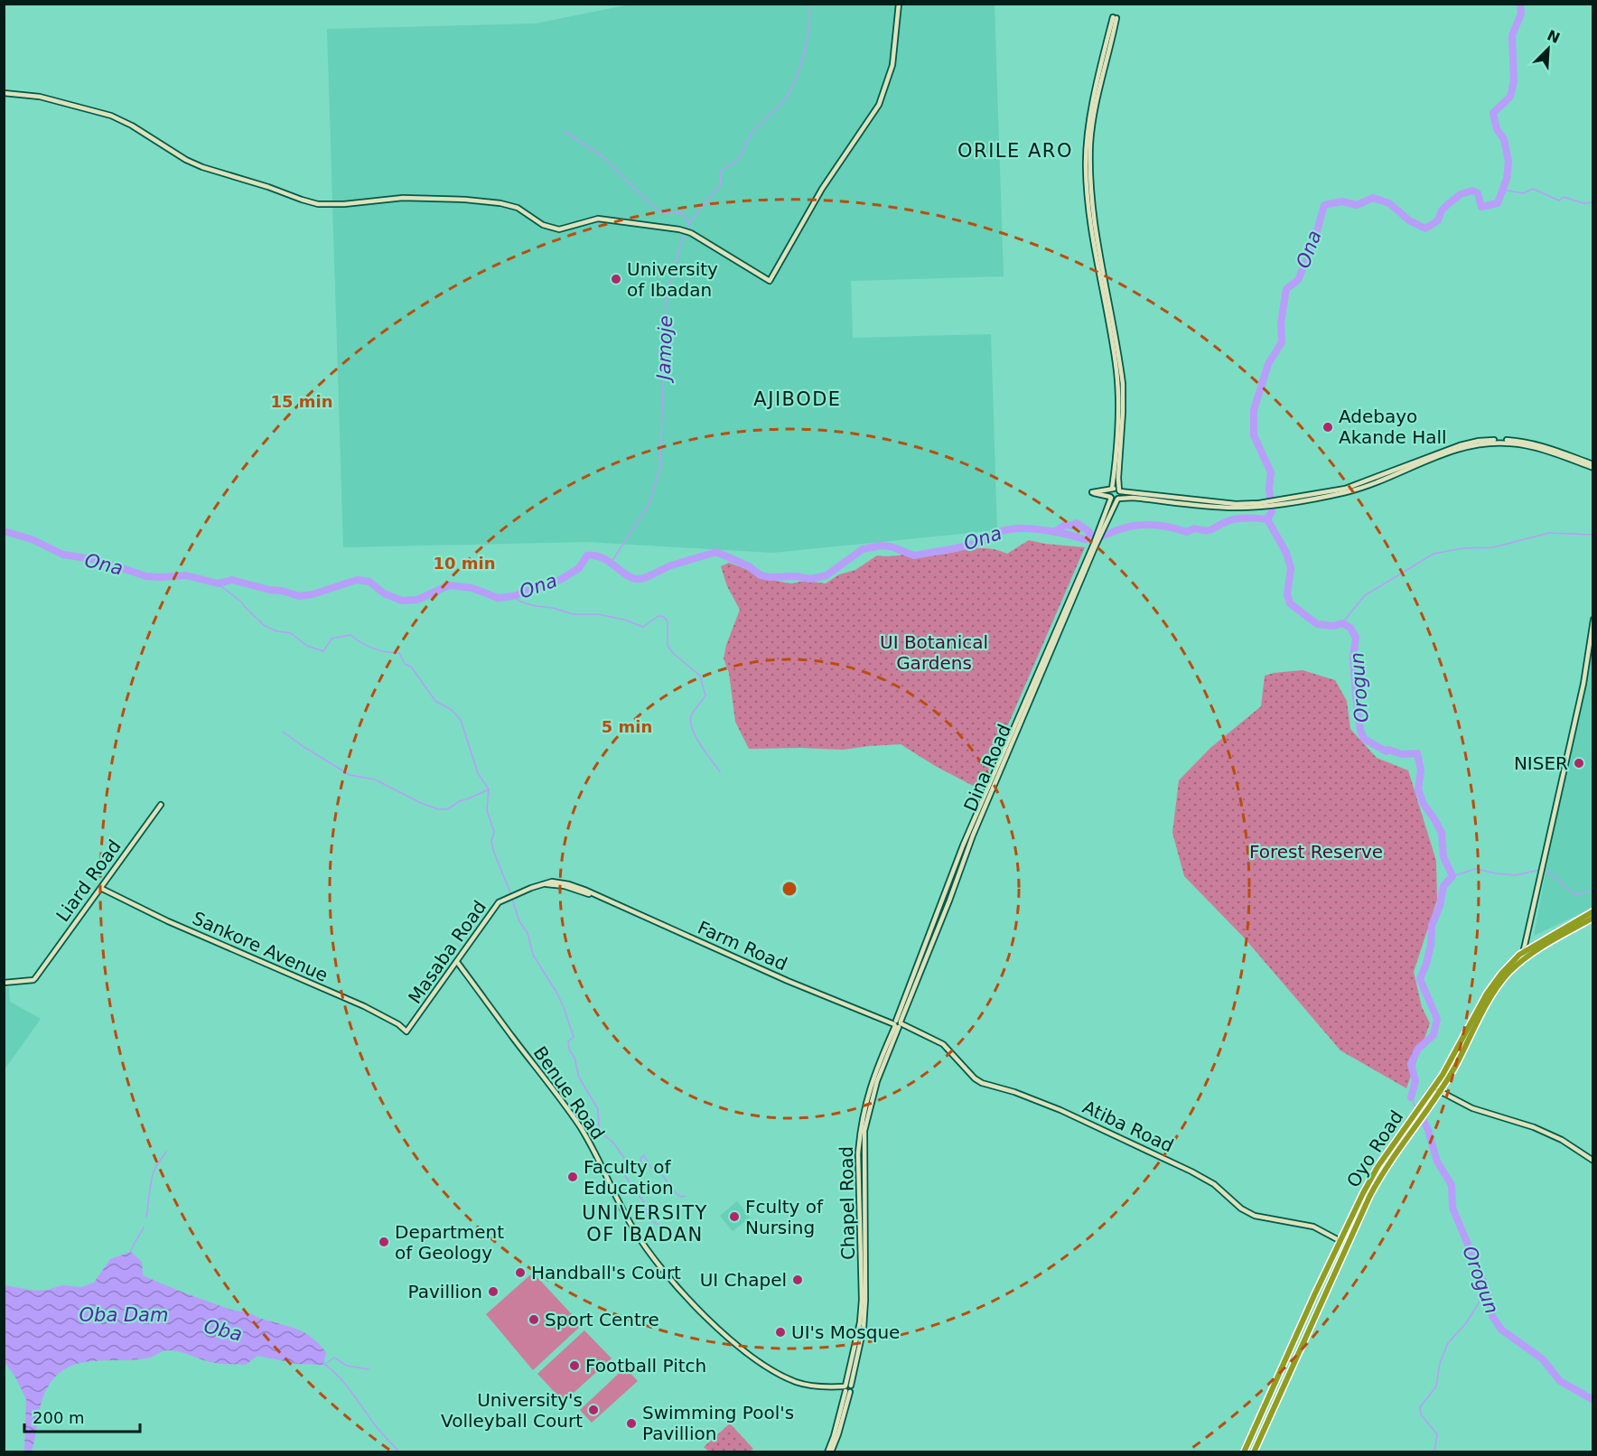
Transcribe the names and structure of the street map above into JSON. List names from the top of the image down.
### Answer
{
  "streets": {
    "highway": ["Oyo Road"],
    "street": [
      "Dina Road",
      "Liard Road",
      "Farm Road",
      "Sankore Avenue",
      "Masaba Road",
      "Benue Road",
      "Atiba Road",
      "Chapel Road"
    ]
  },
  "crossings": [
    ["Dina Road", "Farm Road"],
    ["Dina Road", "Atiba Road"],
    ["Dina Road", "Chapel Road"],
    ["Liard Road", "Sankore Avenue"],
    ["Farm Road", "Masaba Road"],
    ["Farm Road", "Atiba Road"],
    ["Farm Road", "Chapel Road"],
    ["Sankore Avenue", "Masaba Road"],
    ["Masaba Road", "Benue Road"],
    ["Benue Road", "Chapel Road"],
    ["Atiba Road", "Oyo Road"],
    ["Atiba Road", "Chapel Road"]
  ],
  "districts": ["ORILE ARO", "AJIBODE", "UNIVERSITY OF IBADAN"],
  "water": [
    "Ona",
    "Jamoje",
    "Orogun",
    "Oba Dam",
    "Oba"
  ],
  "parks": ["UI Botanical Gardens", "Forest Reserve"],
  "places": [
    "University of Ibadan",
    "Adebayo Akande Hall",
    "NISER",
    "Faculty of Education",
    "Fculty of Nursing",
    "Department of Geology",
    "Handball's Court",
    "UI Chapel",
    "Pavillion",
    "Sport Centre",
    "UI's Mosque",
    "Football Pitch",
    "University's Volleyball Court",
    "Swimming Pool's Pavillion"
  ],
  "scale_bar": "200 m",
  "north": "top right",
  "rings": ["15 min", "10 min", "5 min"]
}
